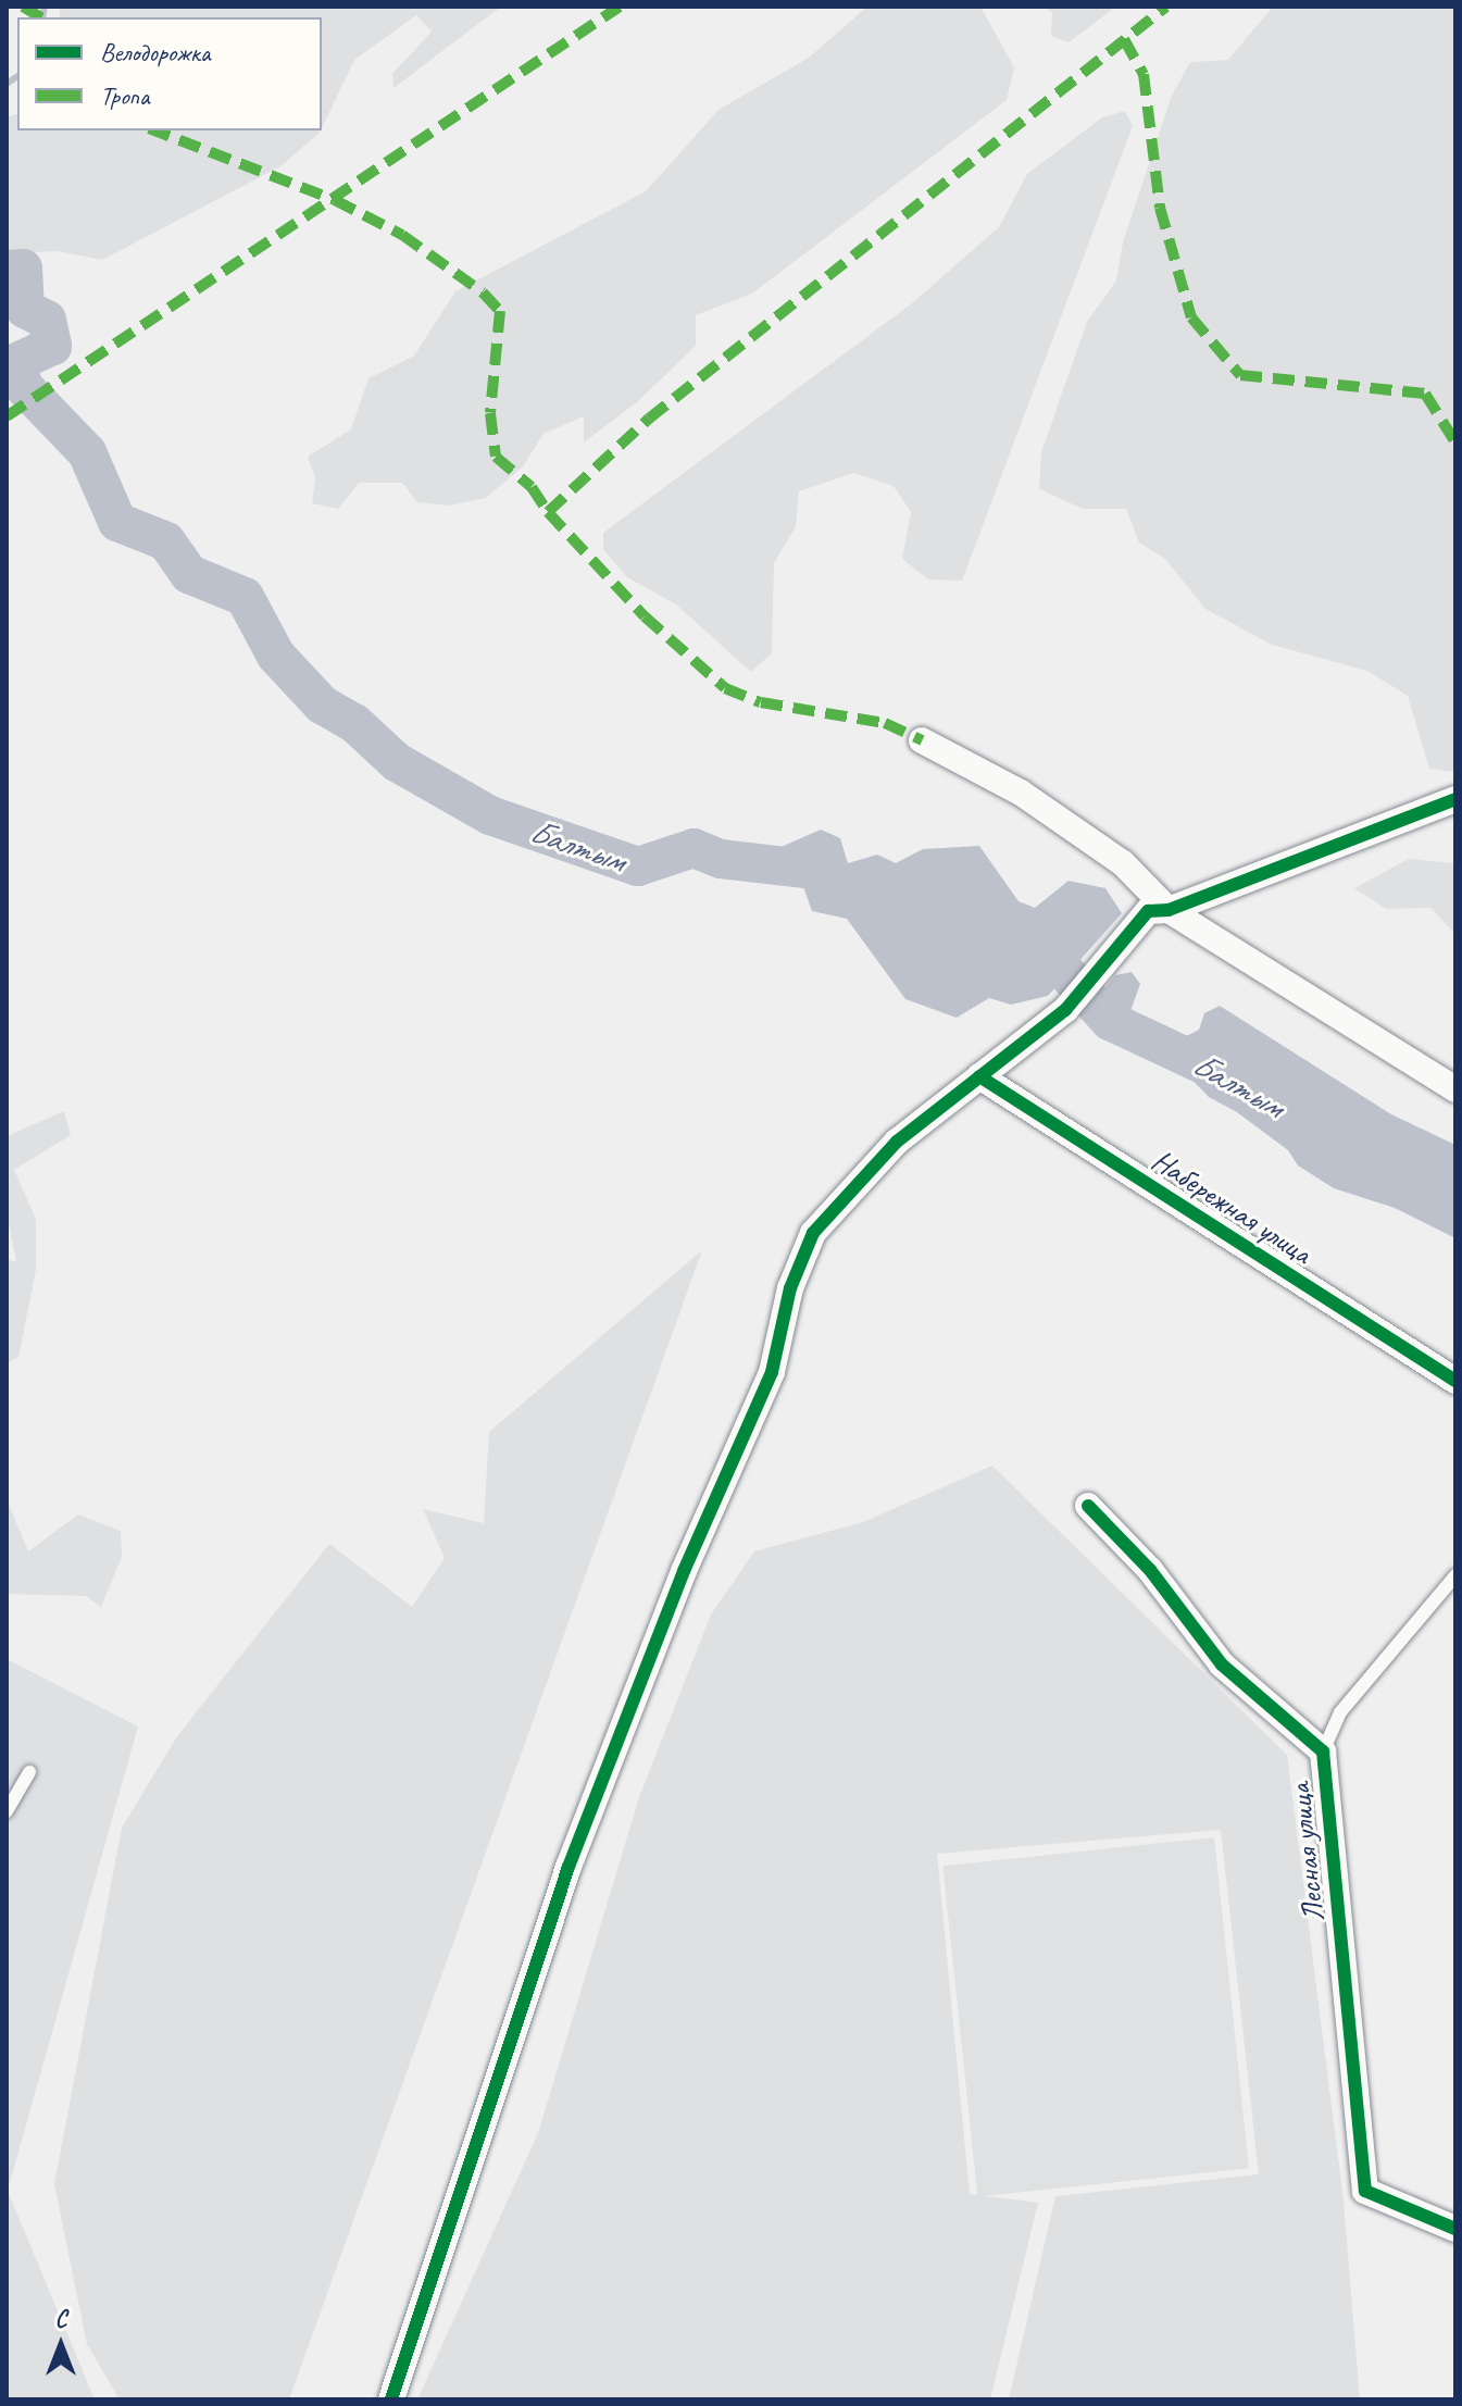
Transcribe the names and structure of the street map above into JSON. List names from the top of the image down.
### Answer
{
  "streets": {
    "street": ["Набережная улица", "Лесная улица"]
  },
  "water": ["Балтым"],
  "legend": ["Велодорожка", "Тропа"],
  "north": "top"
}
